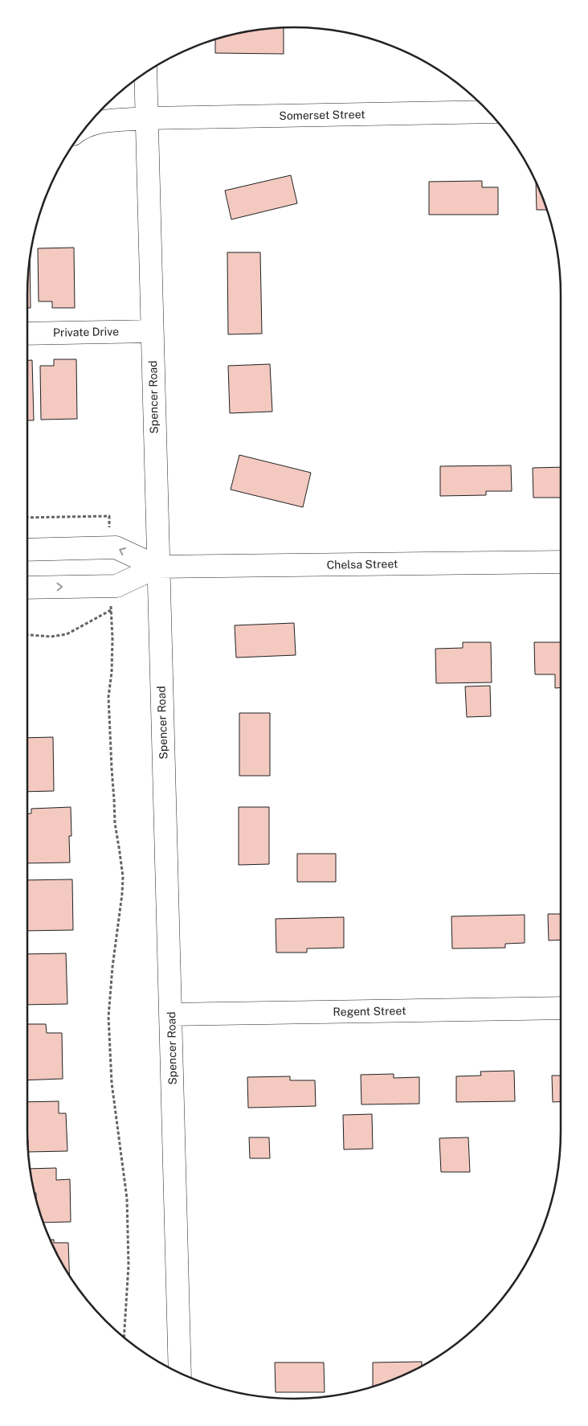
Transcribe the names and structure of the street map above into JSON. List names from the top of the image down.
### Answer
{
  "streets": {
    "street": [
      "Somerset Street",
      "Private Drive",
      "Spencer Road",
      "Chelsa Street",
      "Regent Street"
    ]
  },
  "crossings": [
    ["Somerset Street", "Spencer Road"],
    ["Private Drive", "Spencer Road"],
    ["Spencer Road", "Chelsa Street"],
    ["Spencer Road", "Regent Street"]
  ]
}
